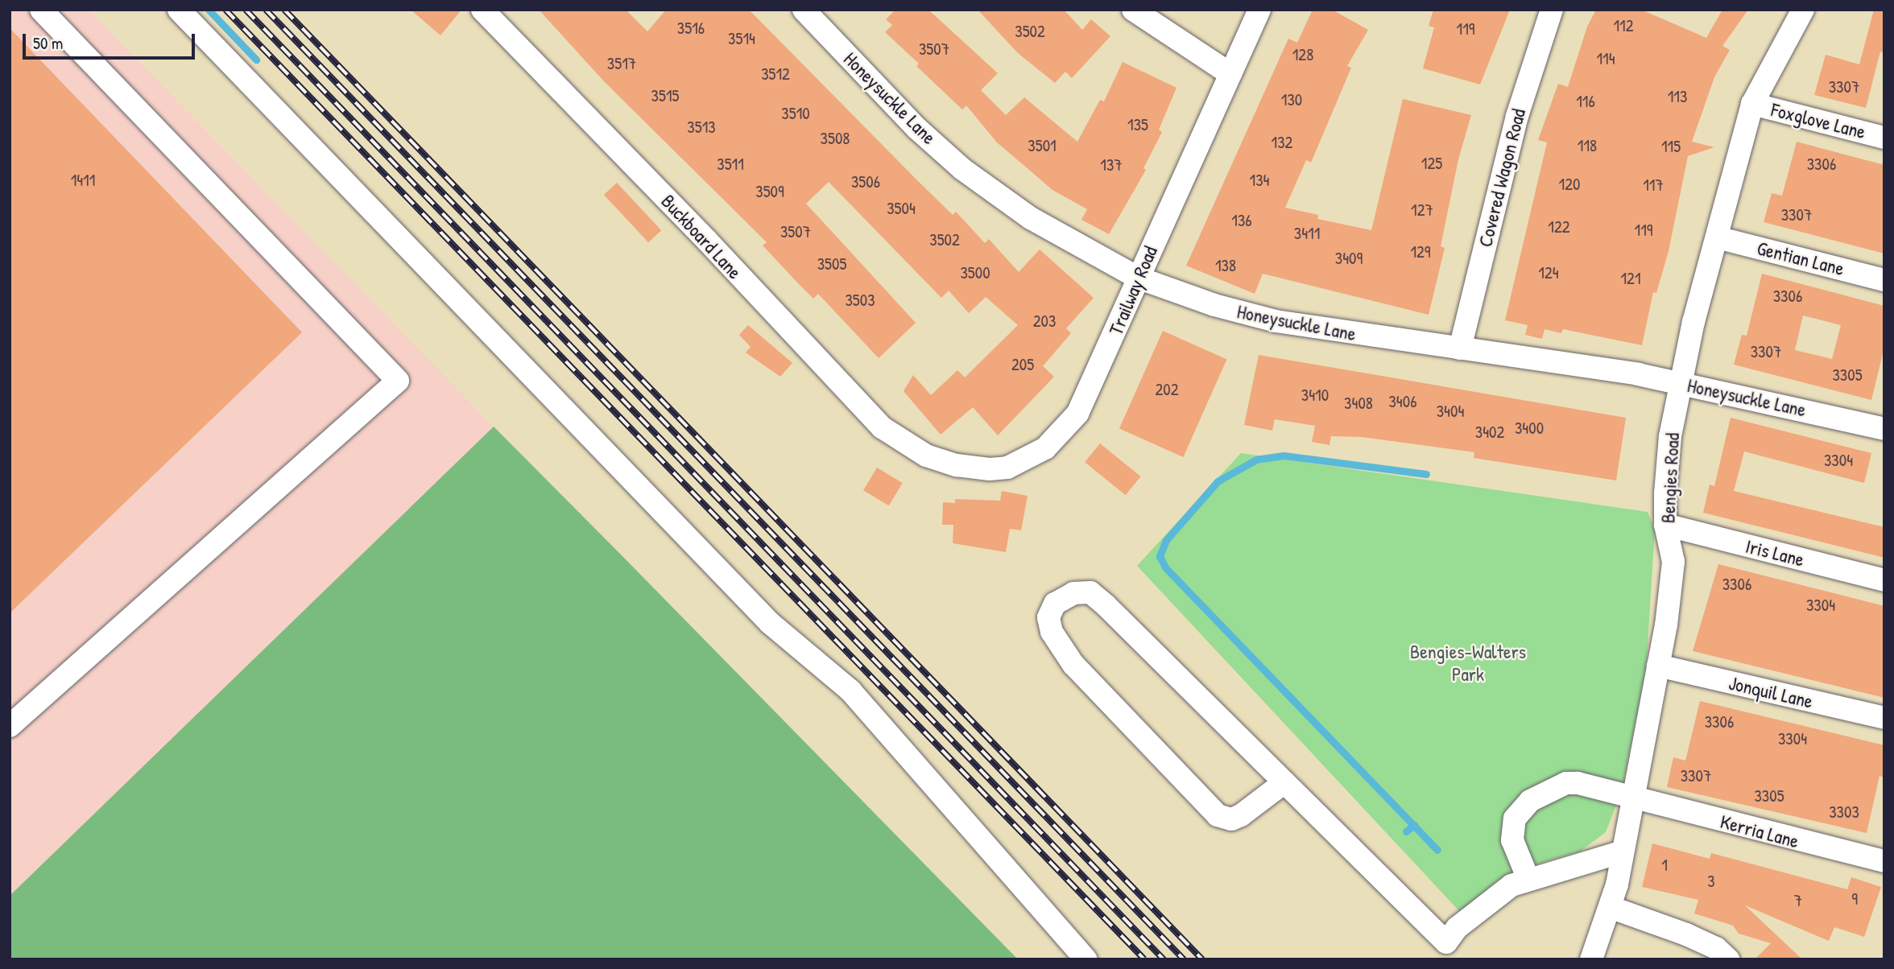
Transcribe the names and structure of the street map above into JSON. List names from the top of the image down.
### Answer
{
  "streets": {
    "street": [
      "Honeysuckle Lane",
      "Foxglove Lane",
      "Covered Wagon Road",
      "Buckboard Lane",
      "Gentian Lane",
      "Trailway Road",
      "Bengies Road",
      "Iris Lane",
      "Jonquil Lane",
      "Kerria Lane"
    ]
  },
  "crossings": [
    ["Honeysuckle Lane", "Covered Wagon Road"],
    ["Honeysuckle Lane", "Trailway Road"],
    ["Honeysuckle Lane", "Bengies Road"],
    ["Foxglove Lane", "Bengies Road"],
    ["Buckboard Lane", "Trailway Road"],
    ["Gentian Lane", "Bengies Road"],
    ["Bengies Road", "Iris Lane"],
    ["Bengies Road", "Jonquil Lane"],
    ["Bengies Road", "Kerria Lane"]
  ],
  "parks": ["Bengies-Walters Park"],
  "house_numbers": [
    "112",
    "3516",
    "119",
    "3502",
    "3514",
    "3507",
    "128",
    "114",
    "3517",
    "3512",
    "3307",
    "3515",
    "113",
    "130",
    "116",
    "3510",
    "135",
    "3513",
    "3508",
    "132",
    "3501",
    "118",
    "115",
    "125",
    "3511",
    "3306",
    "137",
    "1411",
    "134",
    "3506",
    "120",
    "117",
    "3509",
    "3504",
    "127",
    "3307",
    "136",
    "122",
    "119",
    "3507",
    "3411",
    "3502",
    "129",
    "3409",
    "3505",
    "138",
    "3500",
    "124",
    "121",
    "3306",
    "3503",
    "203",
    "3307",
    "205",
    "3305",
    "202",
    "3410",
    "3406",
    "3408",
    "3404",
    "3400",
    "3402",
    "3304",
    "3306",
    "3304",
    "3306",
    "3304",
    "3307",
    "3305",
    "3303",
    "1",
    "3",
    "9",
    "7"
  ],
  "scale_bar": "50 m"
}
